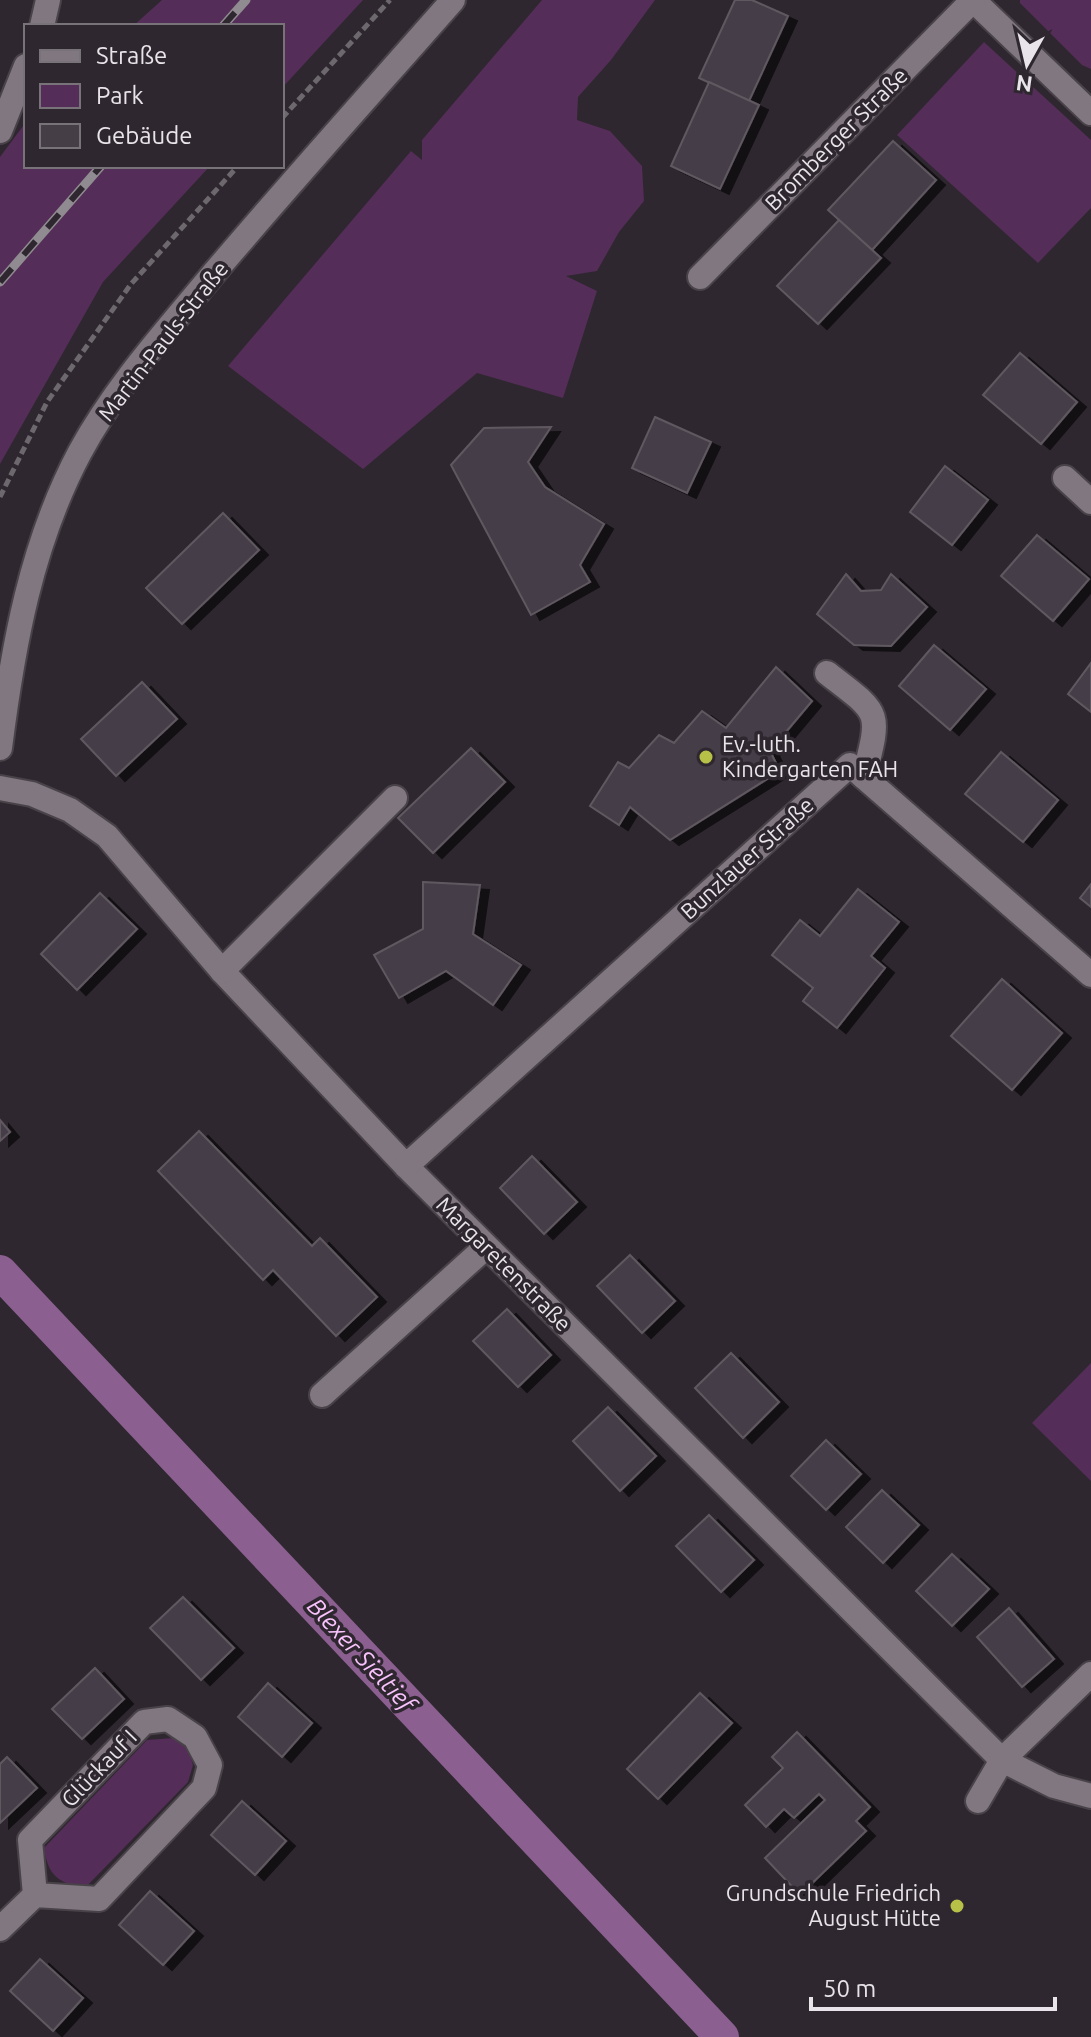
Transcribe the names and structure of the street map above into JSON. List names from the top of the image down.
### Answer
{
  "streets": {
    "street": [
      "Bromberger Straße",
      "Martin-Pauls-Straße",
      "Bunzlauer Straße",
      "Margaretenstraße",
      "Glückauf I"
    ]
  },
  "crossings": [
    ["Bunzlauer Straße", "Margaretenstraße"]
  ],
  "water": ["Blexer Sieltief"],
  "places": ["Ev.-luth. Kindergarten FAH", "Grundschule Friedrich August Hütte"],
  "legend": ["Straße", "Park", "Gebäude"],
  "scale_bar": "50 m",
  "north": "bottom"
}
